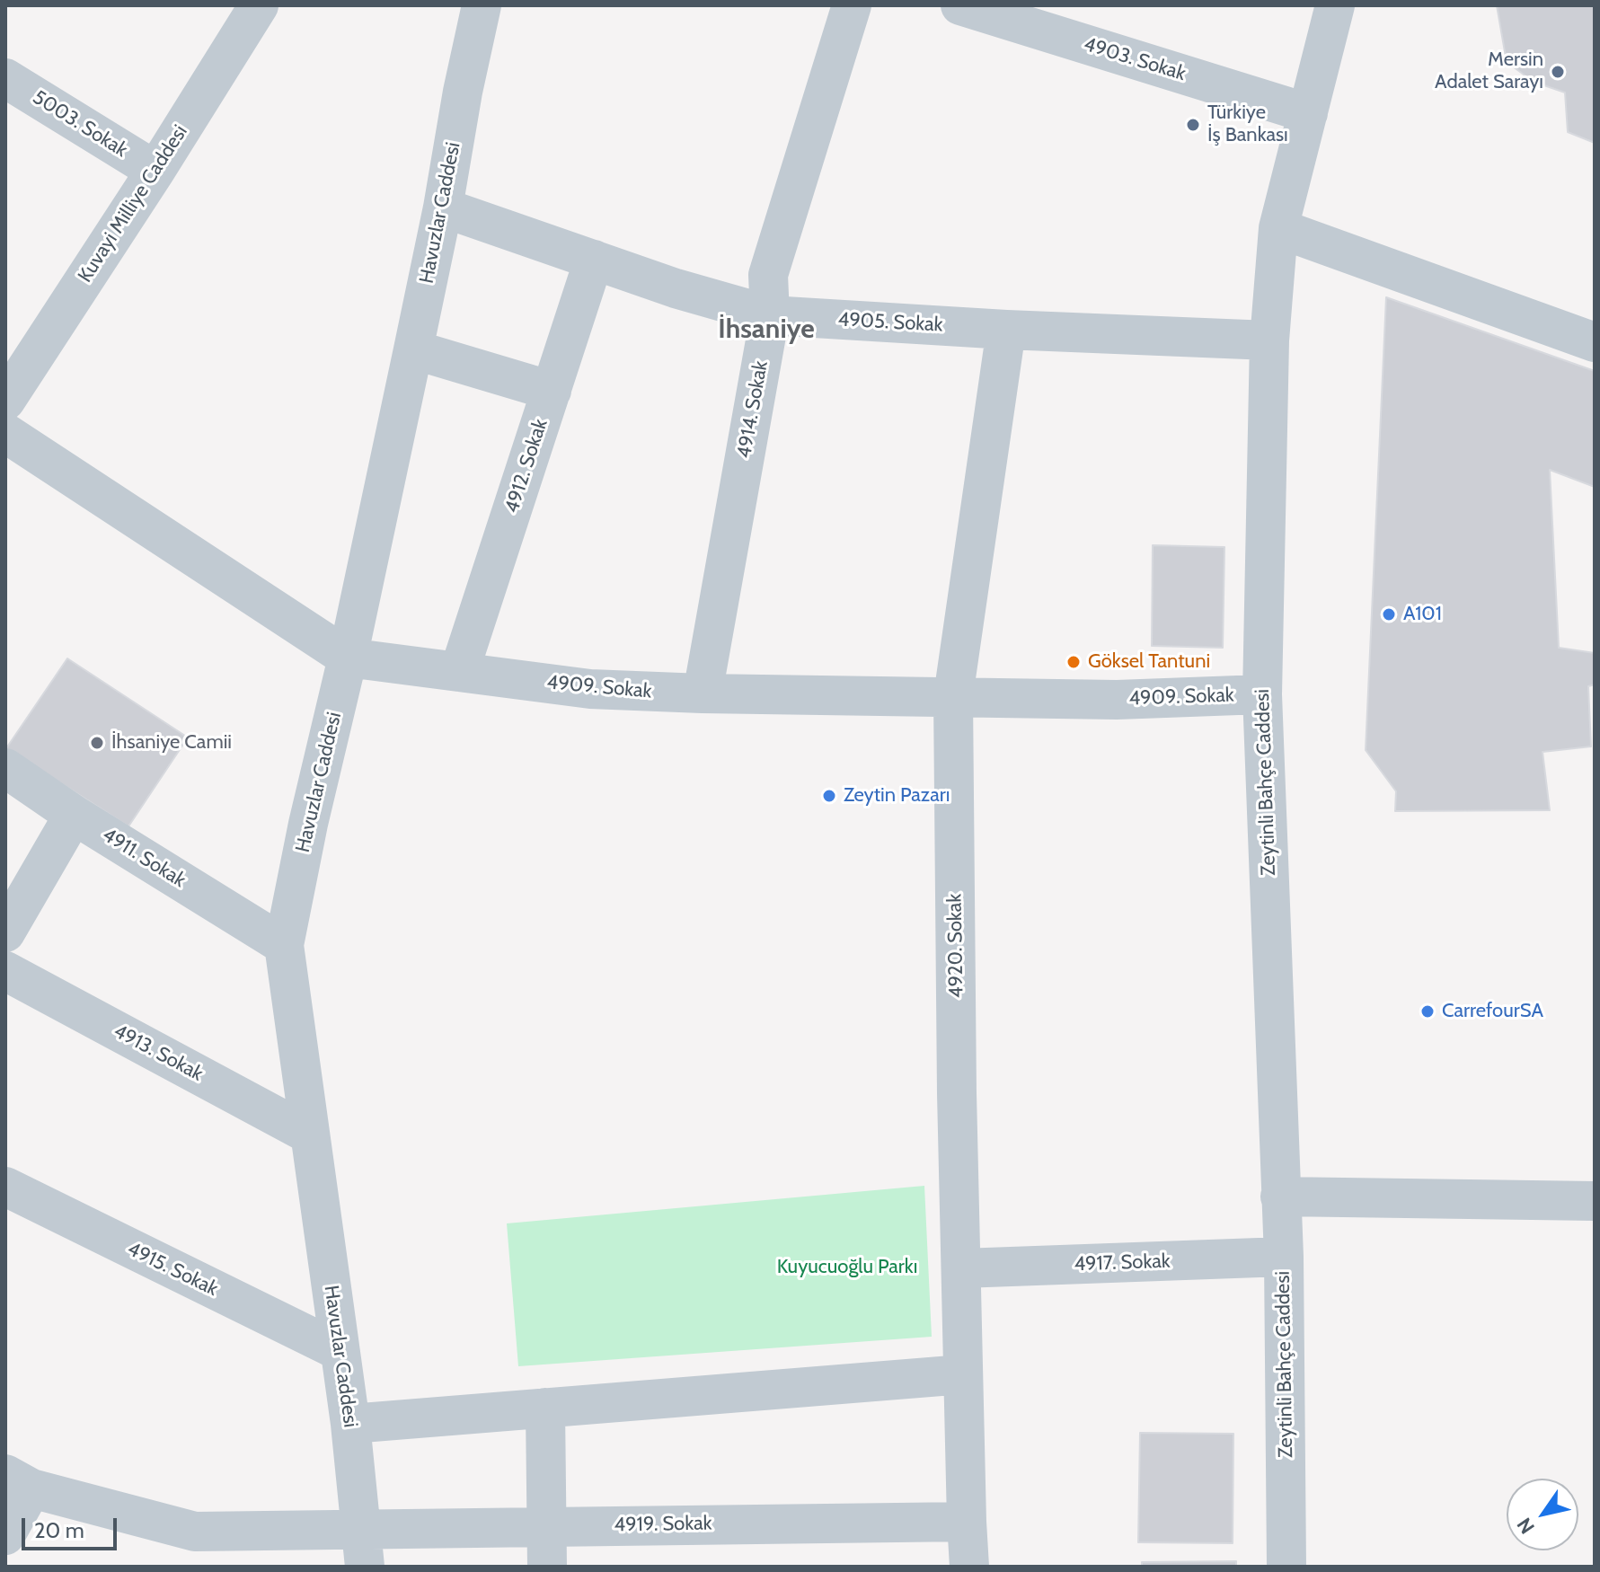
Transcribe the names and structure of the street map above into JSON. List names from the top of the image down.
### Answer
{
  "streets": {
    "street": [
      "4903. Sokak",
      "5003. Sokak",
      "Kuvayi Milliye Caddesi",
      "Havuzlar Caddesi",
      "4905. Sokak",
      "4914. Sokak",
      "4912. Sokak",
      "4909. Sokak",
      "Zeytinli Bahçe Caddesi",
      "4911. Sokak",
      "4920. Sokak",
      "4913. Sokak",
      "4917. Sokak",
      "4915. Sokak",
      "4919. Sokak"
    ]
  },
  "crossings": [
    ["4903. Sokak", "Zeytinli Bahçe Caddesi"],
    ["5003. Sokak", "Kuvayi Milliye Caddesi"],
    ["Havuzlar Caddesi", "4905. Sokak"],
    ["Havuzlar Caddesi", "4909. Sokak"],
    ["Havuzlar Caddesi", "4911. Sokak"],
    ["Havuzlar Caddesi", "4913. Sokak"],
    ["Havuzlar Caddesi", "4915. Sokak"],
    ["Havuzlar Caddesi", "4919. Sokak"],
    ["4905. Sokak", "4914. Sokak"],
    ["4905. Sokak", "4912. Sokak"],
    ["4905. Sokak", "Zeytinli Bahçe Caddesi"],
    ["4905. Sokak", "4920. Sokak"],
    ["4914. Sokak", "4909. Sokak"],
    ["4912. Sokak", "4909. Sokak"],
    ["4909. Sokak", "Zeytinli Bahçe Caddesi"],
    ["4909. Sokak", "4920. Sokak"],
    ["Zeytinli Bahçe Caddesi", "4917. Sokak"],
    ["4920. Sokak", "4917. Sokak"],
    ["4920. Sokak", "4919. Sokak"]
  ],
  "districts": ["İhsaniye"],
  "parks": ["Kuyucuoğlu Parkı"],
  "places": [
    "Mersin Adalet Sarayı",
    "Türkiye İş Bankası",
    "A101",
    "Göksel Tantuni",
    "İhsaniye Camii",
    "Zeytin Pazarı",
    "CarrefourSA"
  ],
  "scale_bar": "20 m",
  "north": "bottom left"
}
